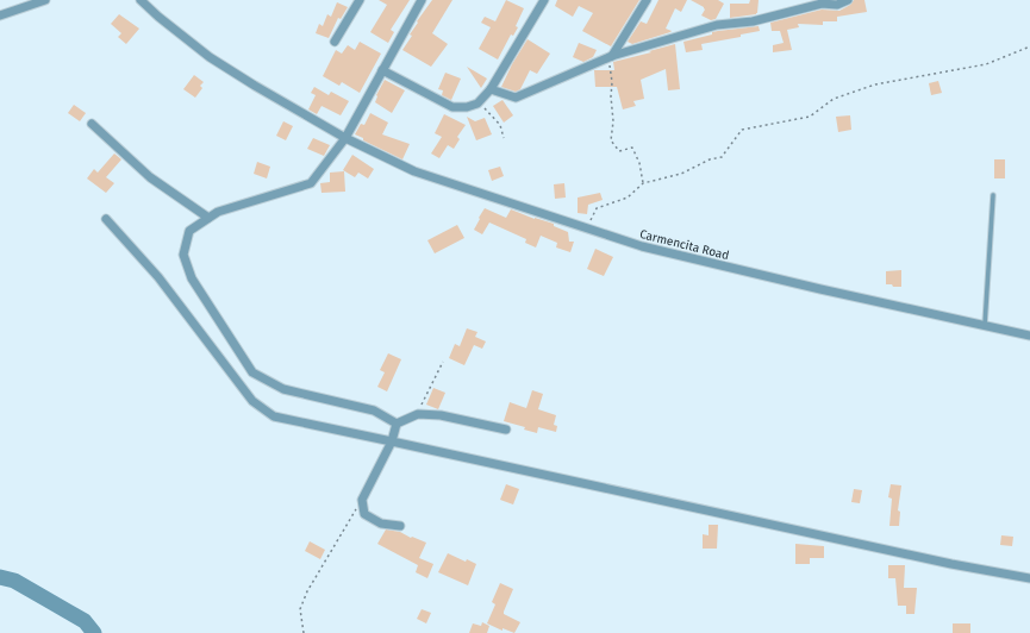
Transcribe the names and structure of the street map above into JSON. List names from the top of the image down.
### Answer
{
  "streets": {
    "street": ["Carmencita Road"]
  }
}
